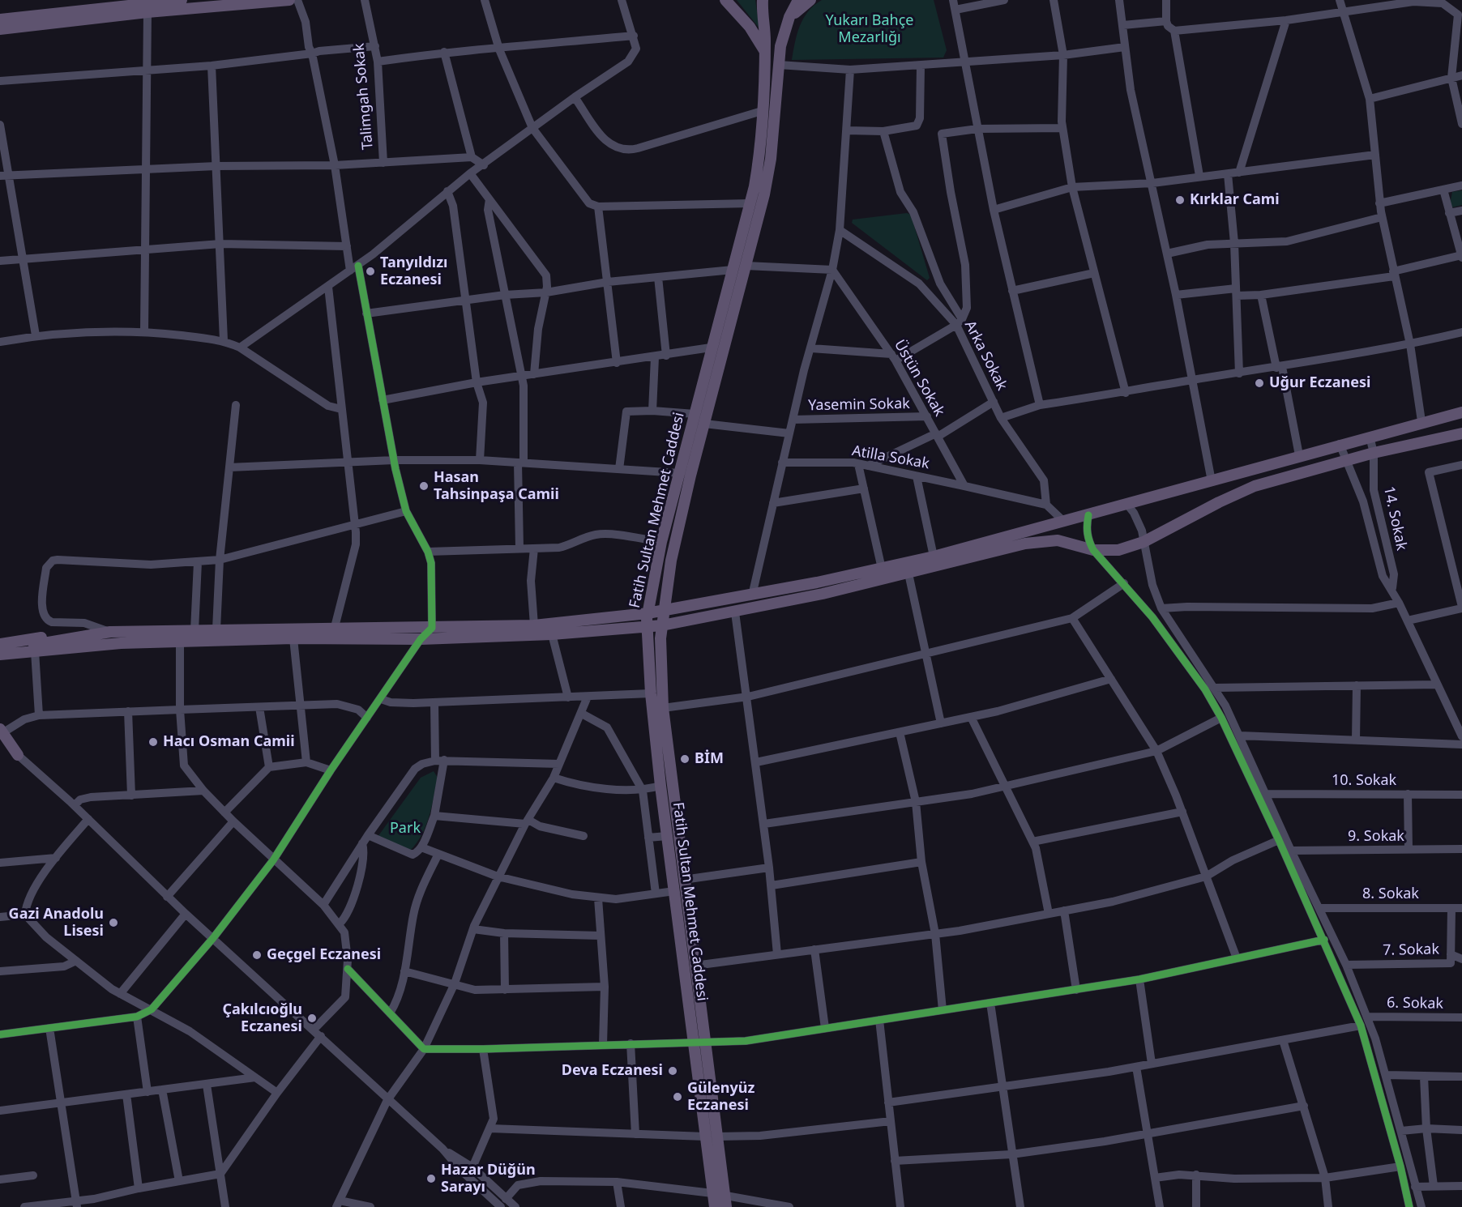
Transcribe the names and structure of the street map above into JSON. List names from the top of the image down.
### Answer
{
  "streets": {
    "main road": ["Fatih Sultan Mehmet Caddesi"],
    "street": [
      "Talimgah Sokak",
      "Arka Sokak",
      "Üstün Sokak",
      "Yasemin Sokak",
      "Atilla Sokak",
      "14. Sokak",
      "10. Sokak",
      "9. Sokak",
      "8. Sokak",
      "7. Sokak",
      "6. Sokak"
    ]
  },
  "crossings": [
    ["Üstün Sokak", "Yasemin Sokak"],
    ["Üstün Sokak", "Atilla Sokak"],
    ["8. Sokak", "7. Sokak"]
  ],
  "parks": ["Yukarı Bahçe Mezarlığı", "Park"],
  "places": [
    "Kırklar Cami",
    "Tanyıldızı Eczanesi",
    "Uğur Eczanesi",
    "Hasan Tahsinpaşa Camii",
    "Hacı Osman Camii",
    "BİM",
    "Gazi Anadolu Lisesi",
    "Geçgel Eczanesi",
    "Çakılcıoğlu Eczanesi",
    "Deva Eczanesi",
    "Gülenyüz Eczanesi",
    "Hazar Düğün Sarayı"
  ]
}
